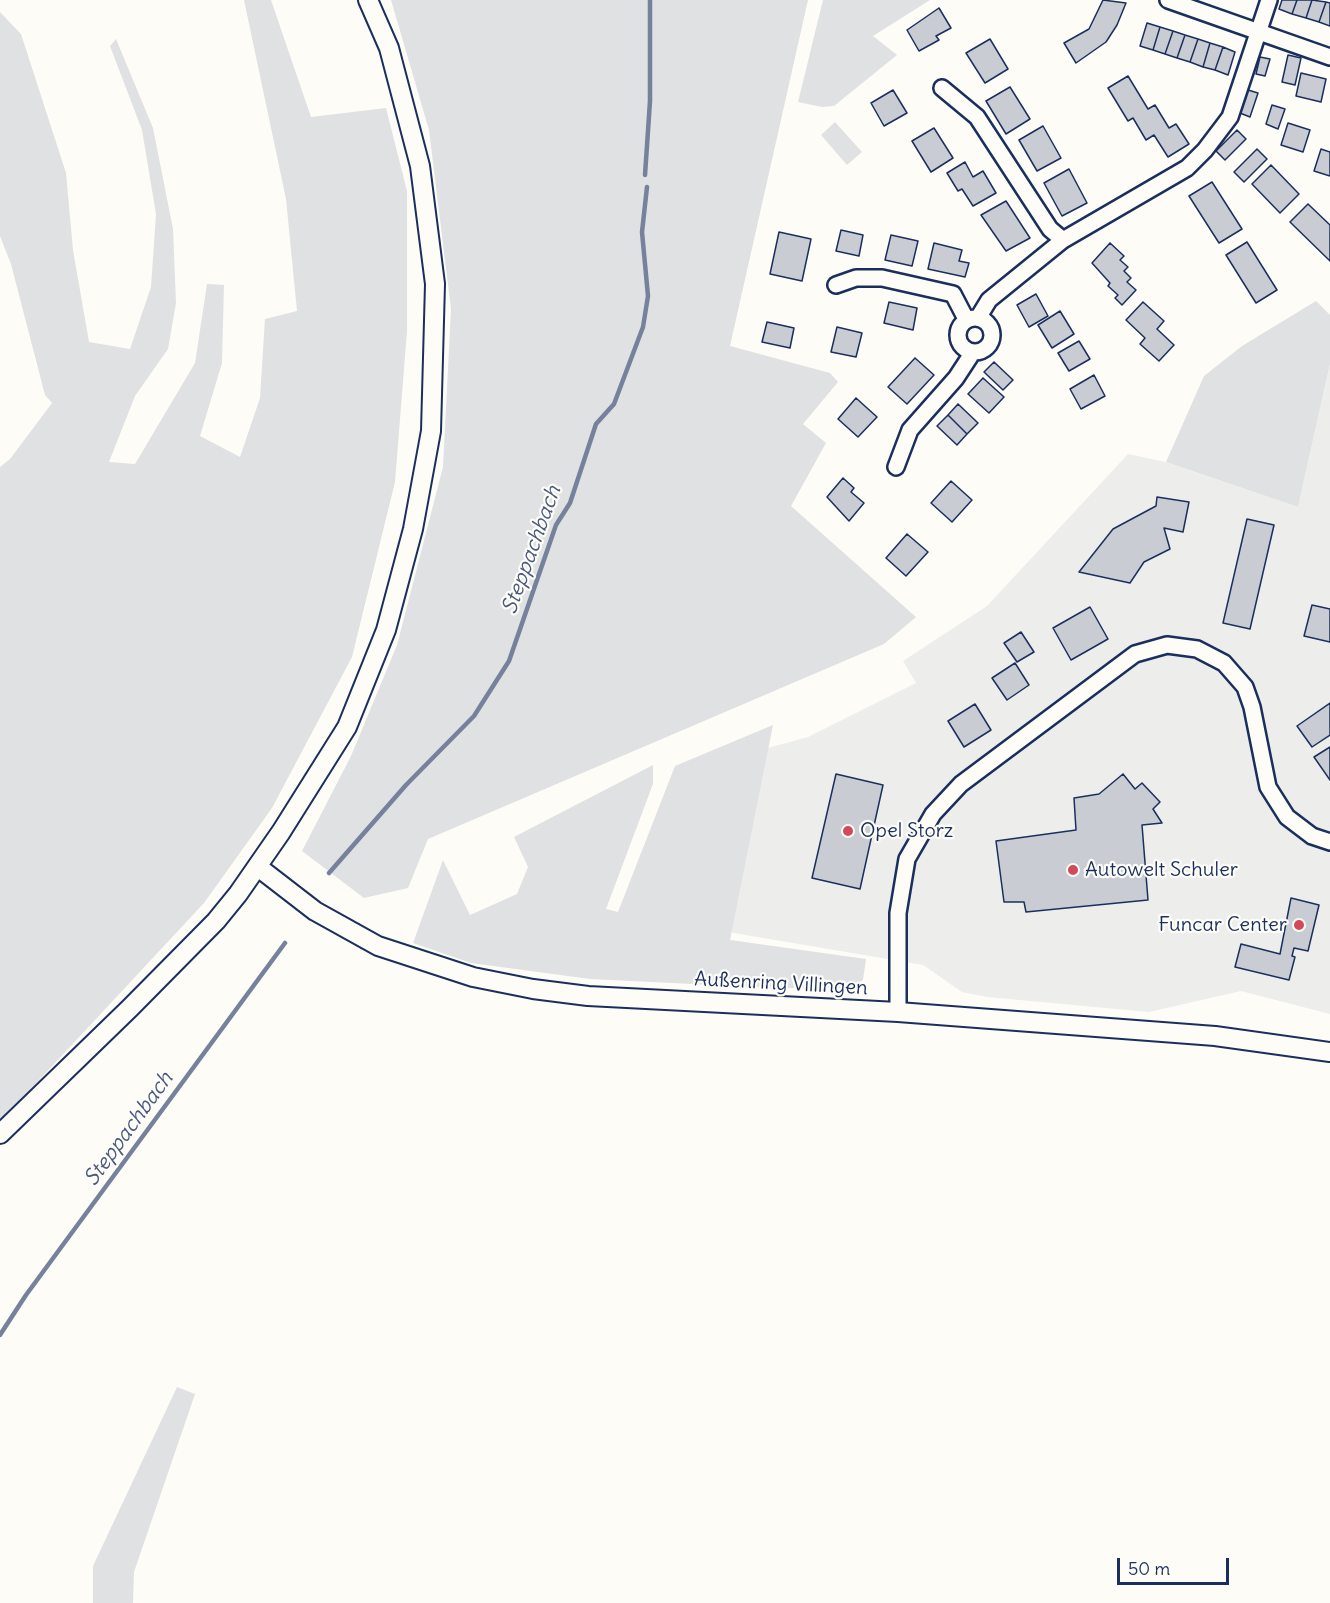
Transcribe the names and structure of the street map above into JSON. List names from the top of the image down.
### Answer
{
  "streets": {
    "street": ["Außenring Villingen"]
  },
  "water": ["Steppachbach"],
  "places": ["Opel Storz", "Autowelt Schuler", "Funcar Center"],
  "scale_bar": "50 m"
}
